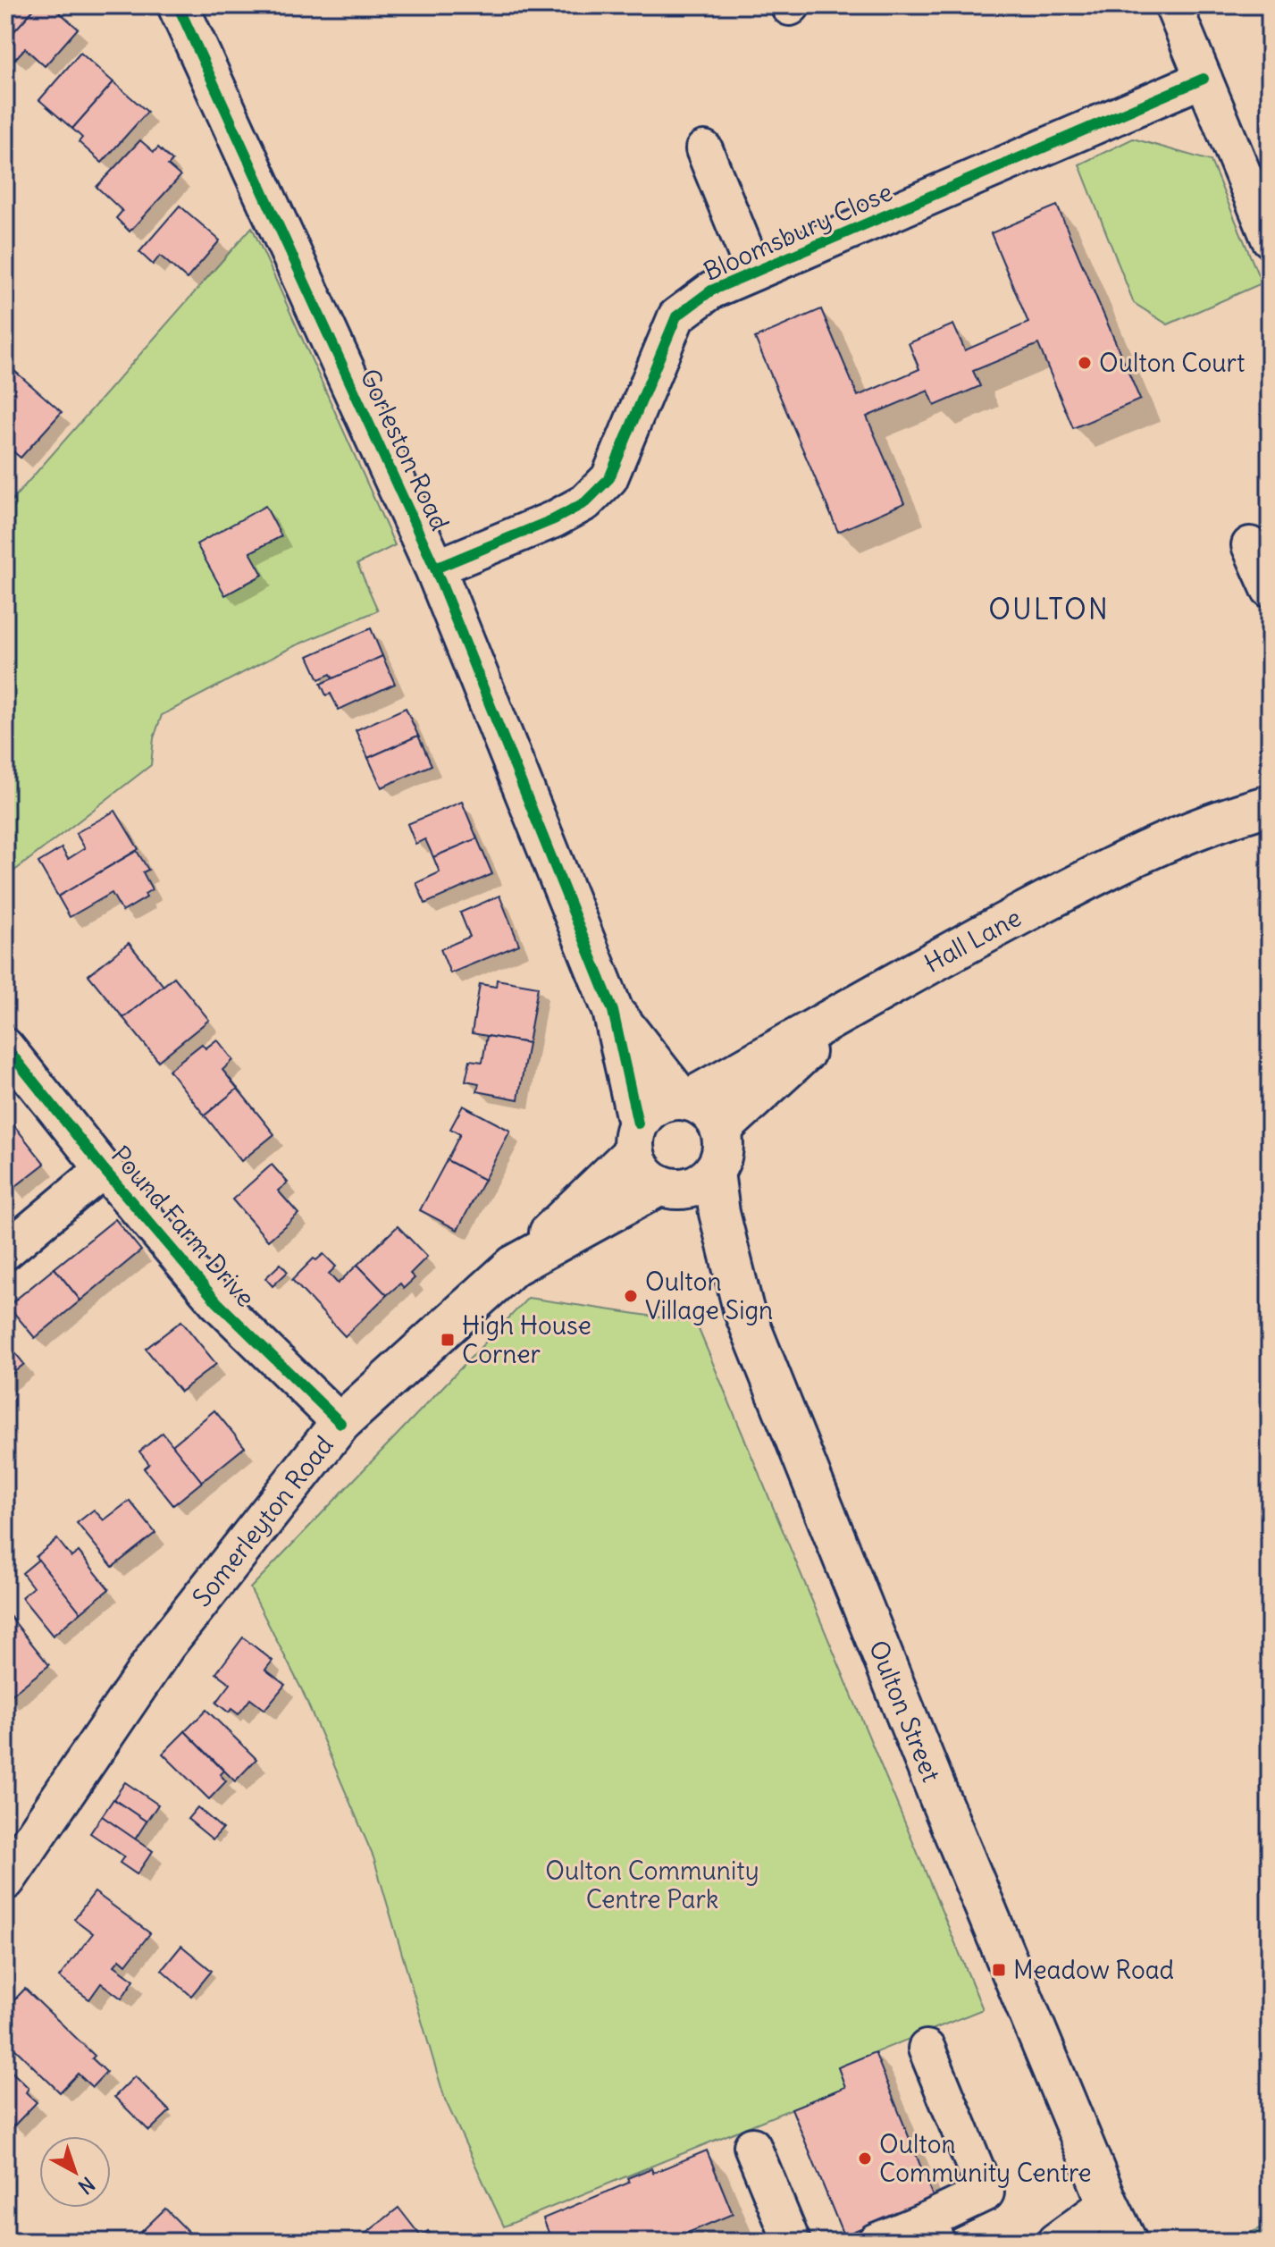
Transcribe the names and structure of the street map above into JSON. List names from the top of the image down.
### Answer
{
  "streets": {
    "main road": [
      "Gorleston Road",
      "Hall Lane",
      "Somerleyton Road",
      "Oulton Street"
    ],
    "street": ["Bloomsbury Close", "Pound Farm Drive"]
  },
  "crossings": [
    ["Bloomsbury Close", "Gorleston Road"],
    ["Gorleston Road", "Hall Lane"],
    ["Gorleston Road", "Somerleyton Road"],
    ["Gorleston Road", "Oulton Street"],
    ["Hall Lane", "Somerleyton Road"],
    ["Hall Lane", "Oulton Street"],
    ["Pound Farm Drive", "Somerleyton Road"],
    ["Somerleyton Road", "Oulton Street"]
  ],
  "districts": ["OULTON"],
  "parks": ["Oulton Community Centre Park"],
  "places": {
    "other": ["Oulton Court", "Oulton Village Sign", "Oulton Community Centre"],
    "transit": ["High House Corner", "Meadow Road"]
  },
  "north": "bottom right"
}
